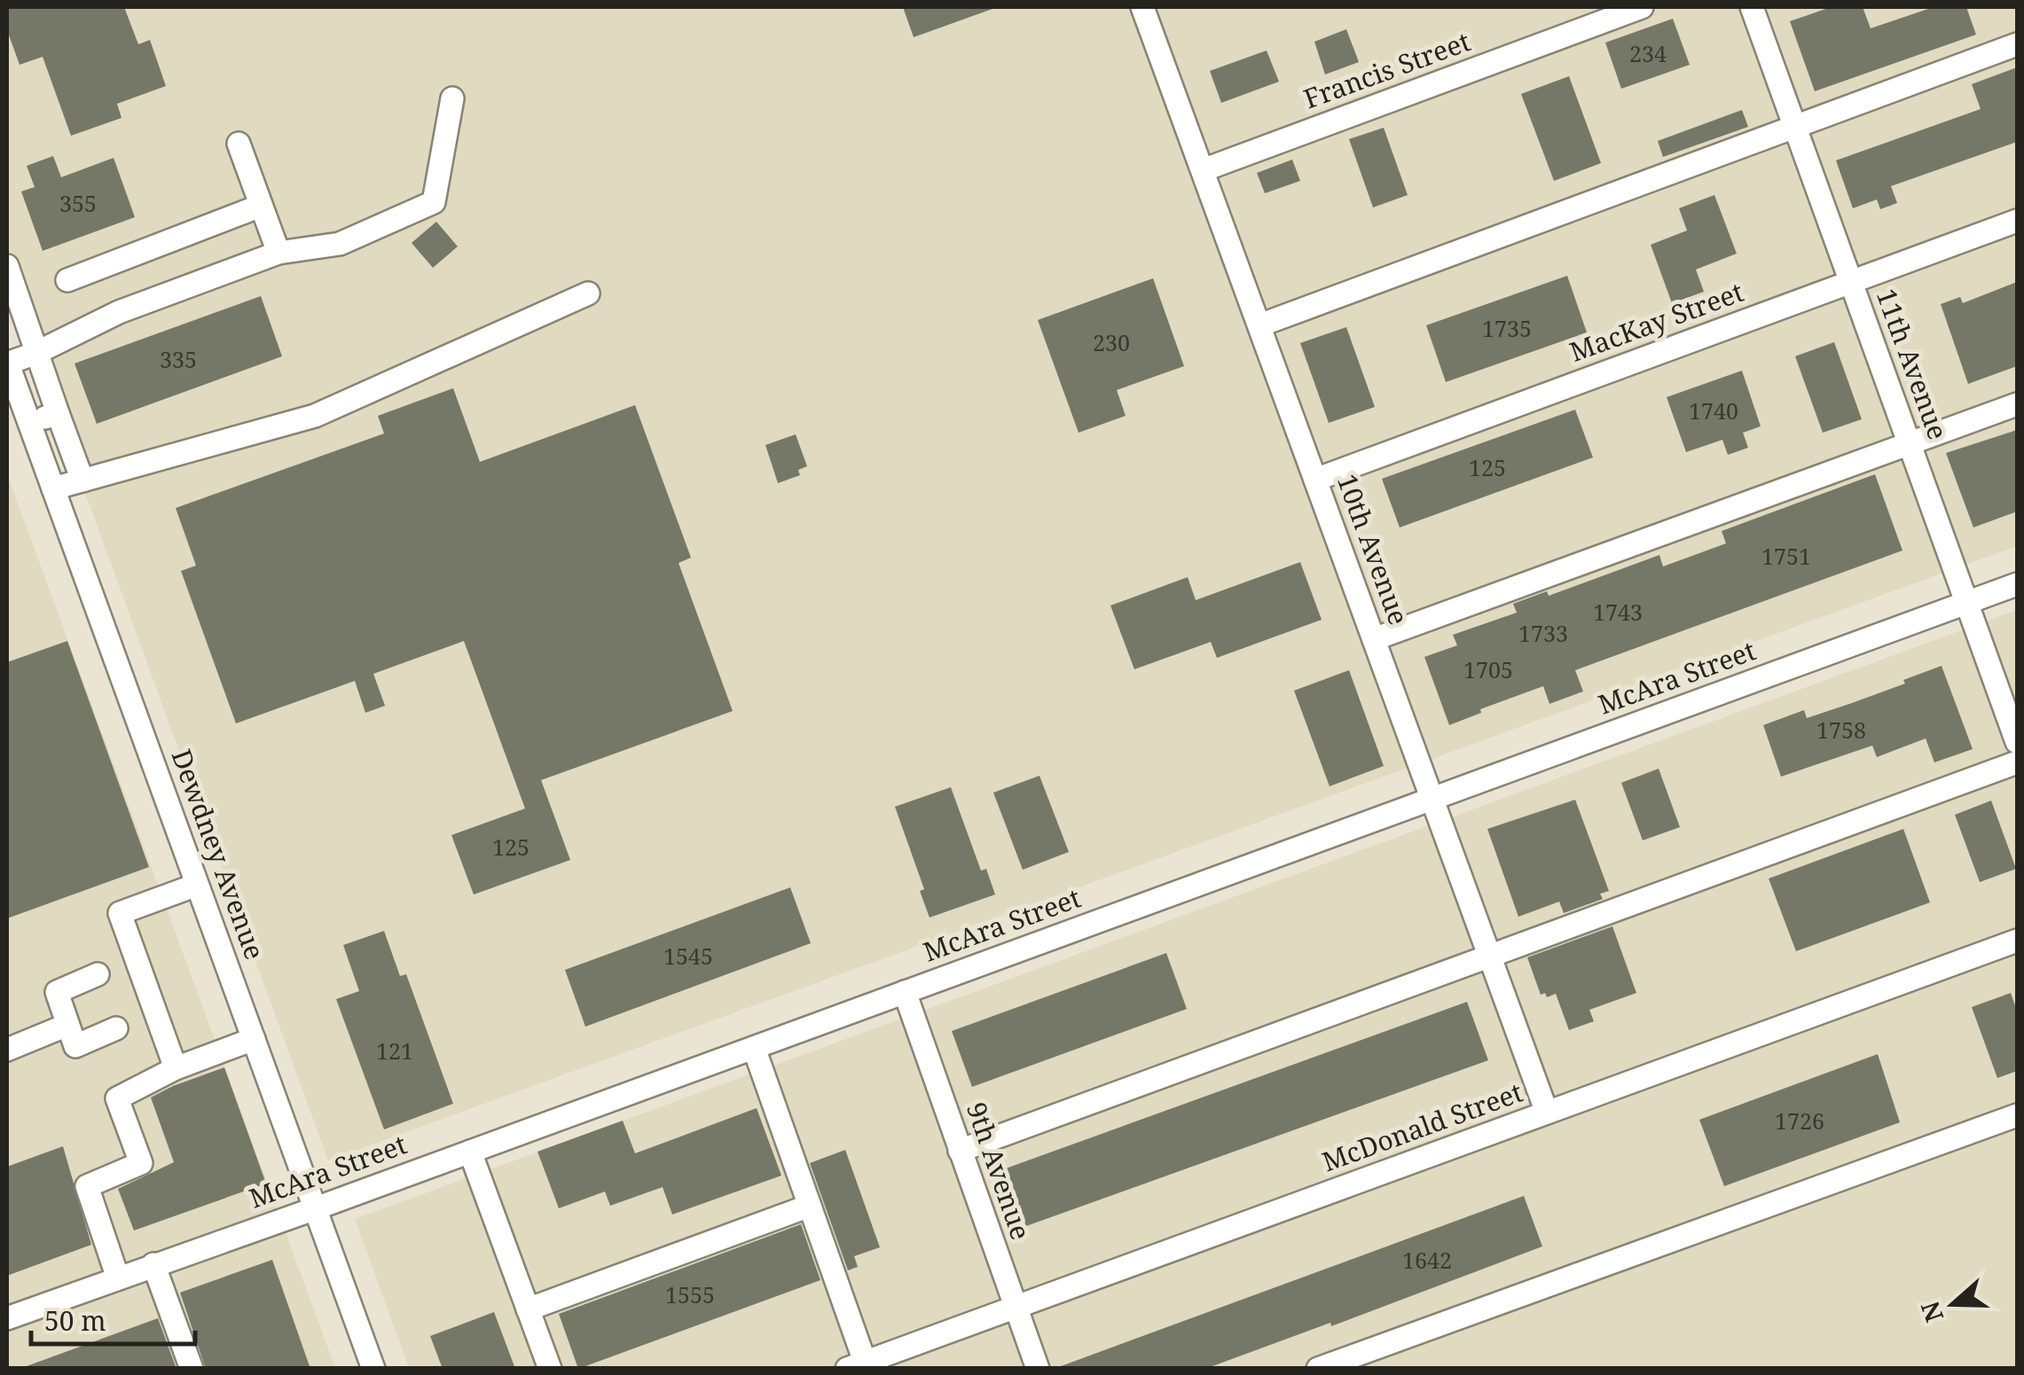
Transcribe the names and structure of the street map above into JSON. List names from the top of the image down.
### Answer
{
  "streets": {
    "street": [
      "Francis Street",
      "MacKay Street",
      "11th Avenue",
      "10th Avenue",
      "McAra Street",
      "Dewdney Avenue",
      "McDonald Street",
      "9th Avenue"
    ]
  },
  "crossings": [
    ["Francis Street", "10th Avenue"],
    ["MacKay Street", "11th Avenue"],
    ["MacKay Street", "10th Avenue"],
    ["11th Avenue", "McAra Street"],
    ["10th Avenue", "McAra Street"],
    ["10th Avenue", "McDonald Street"],
    ["McAra Street", "Dewdney Avenue"],
    ["McAra Street", "9th Avenue"],
    ["McDonald Street", "9th Avenue"]
  ],
  "house_numbers": [
    "234",
    "355",
    "1735",
    "230",
    "335",
    "1740",
    "125",
    "1751",
    "1743",
    "1733",
    "1705",
    "1758",
    "125",
    "1545",
    "121",
    "1726",
    "1642",
    "1555"
  ],
  "scale_bar": "50 m",
  "north": "left"
}
